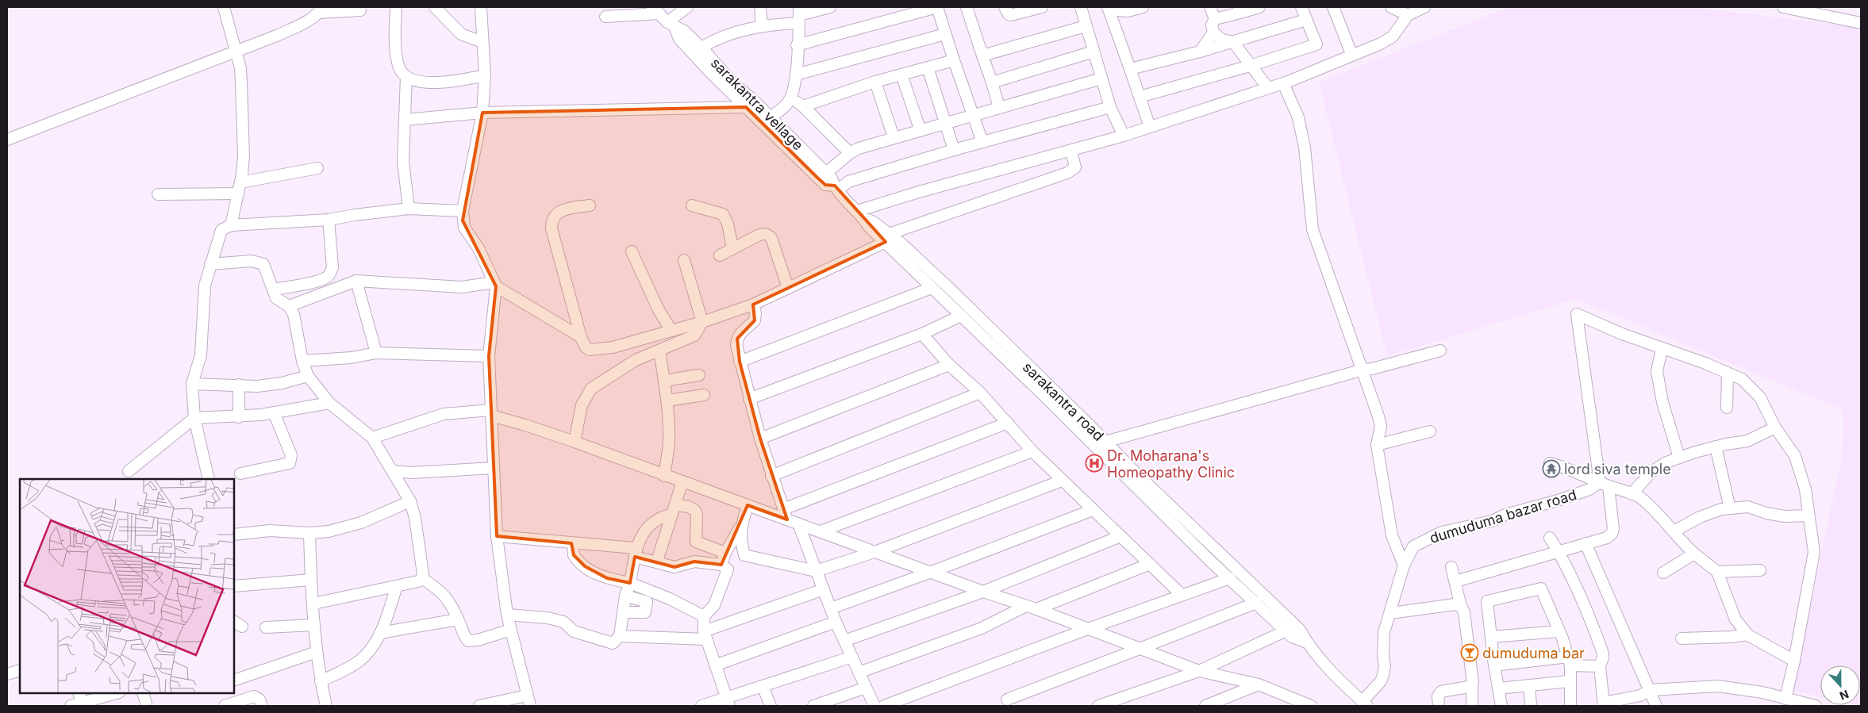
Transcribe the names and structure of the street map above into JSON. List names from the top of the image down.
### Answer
{
  "streets": {
    "street": ["sarakantra vellage", "sarakantra road", "dumuduma bazar road"]
  },
  "crossings": [
    ["sarakantra vellage", "sarakantra road"],
    ["sarakantra road", "dumuduma bazar road"]
  ],
  "places": {
    "hospital": ["Dr. Moharana's Homeopathy Clinic"],
    "temple": ["lord siva temple"],
    "bar": ["dumuduma bar"]
  },
  "north": "bottom"
}
